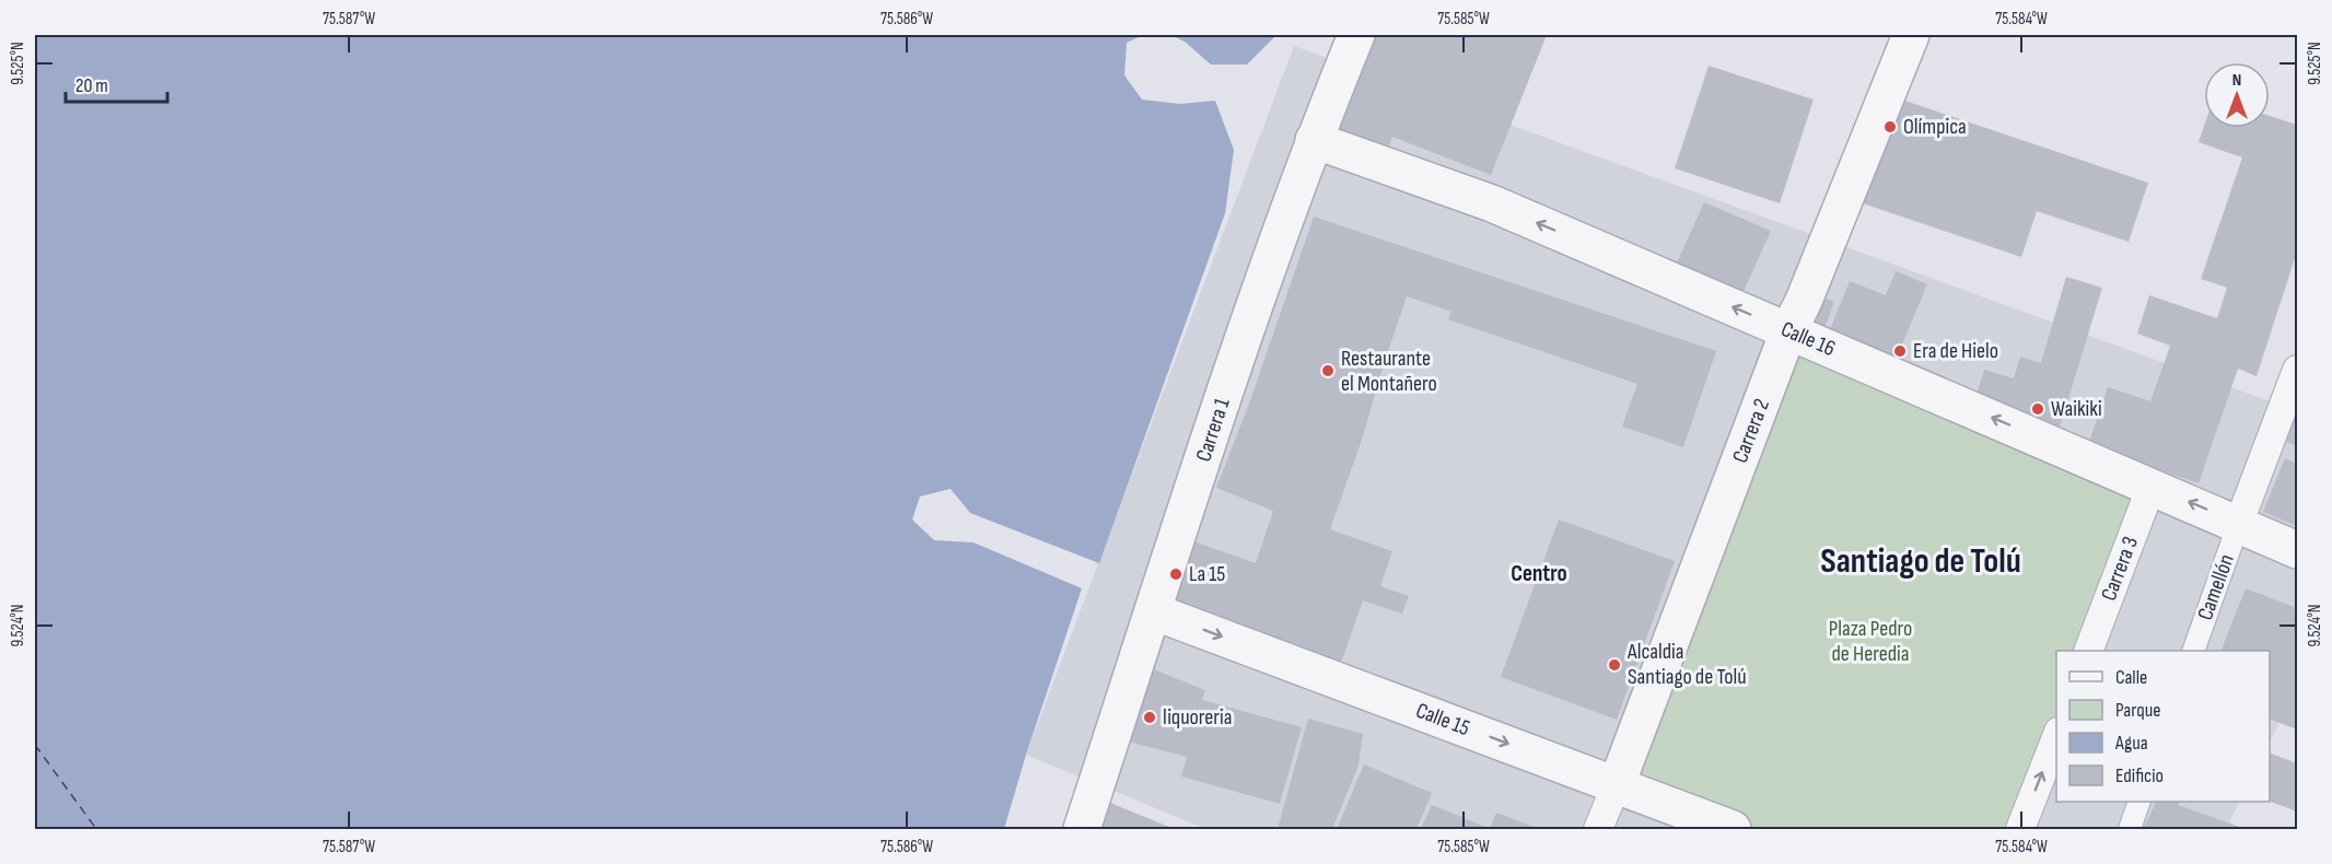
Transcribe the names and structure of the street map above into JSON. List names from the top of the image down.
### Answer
{
  "streets": {
    "street": [
      "Calle 16",
      "Carrera 1",
      "Carrera 2",
      "Carrera 3",
      "Camellón",
      "Calle 15"
    ]
  },
  "crossings": [
    ["Calle 16", "Carrera 1"],
    ["Calle 16", "Carrera 2"],
    ["Calle 16", "Carrera 3"],
    ["Calle 16", "Camellón"],
    ["Carrera 1", "Calle 15"],
    ["Carrera 2", "Calle 15"]
  ],
  "one_way": ["Calle 16", "Calle 15"],
  "districts": ["Santiago de Tolú", "Centro"],
  "parks": ["Plaza Pedro de Heredia"],
  "places": [
    "Olímpica",
    "Era de Hielo",
    "Restaurante el Montañero",
    "Waikiki",
    "La 15",
    "Alcaldia Santiago de Tolú",
    "liquoreria"
  ],
  "legend": [
    "Calle",
    "Parque",
    "Agua",
    "Edificio"
  ],
  "scale_bar": "20 m",
  "north": "top",
  "coordinates": [
    "75.587°W",
    "75.586°W",
    "75.585°W",
    "75.584°W",
    "9.525°N",
    "9.524°N"
  ]
}
